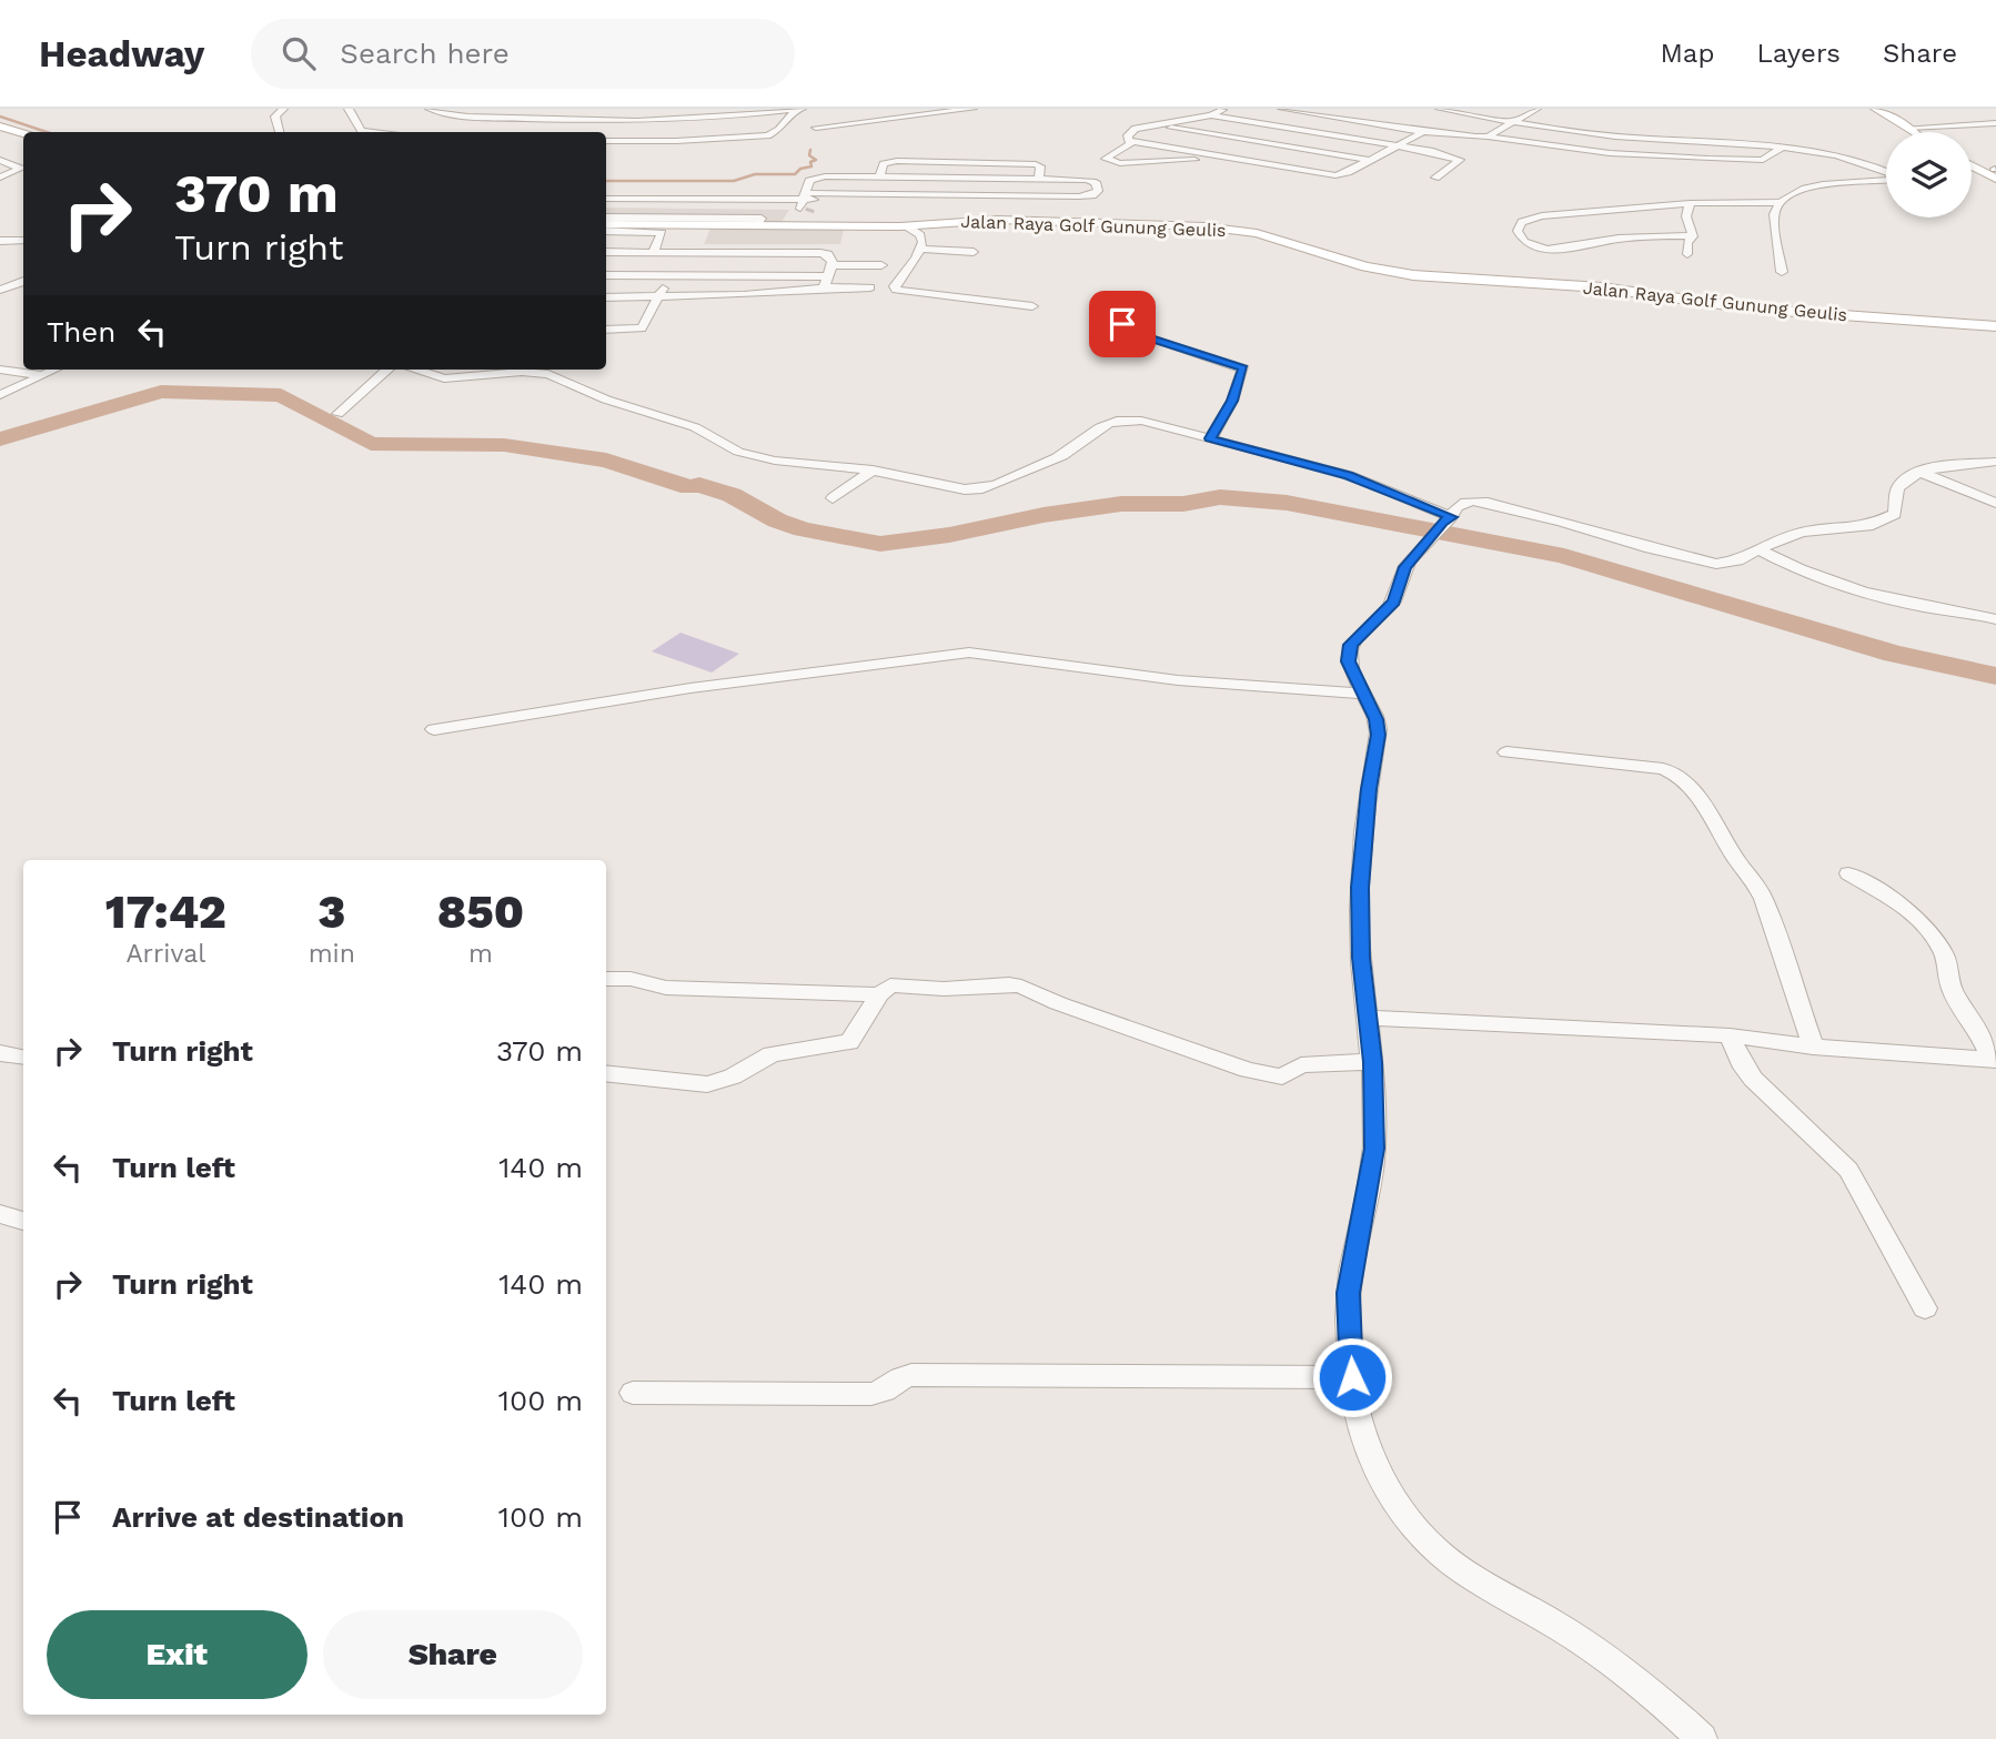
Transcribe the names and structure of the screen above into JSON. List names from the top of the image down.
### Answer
{
  "streets": {
    "main road": ["Jalan Raya Golf Gunung Geulis"]
  },
  "page": {
    "header": "Headway",
    "search": "Search here",
    "nav": ["Map", "Layers", "Share"],
    "turn": ["370 m", "Turn right"],
    "then": "Then",
    "eta": [
      "17:42",
      "Arrival",
      "3",
      "min",
      "850",
      "m"
    ],
    "list": [
      {
        "name": "Turn right",
        "value": "370 m"
      },
      {
        "name": "Turn left",
        "value": "140 m"
      },
      {
        "name": "Turn right",
        "value": "140 m"
      },
      {
        "name": "Turn left",
        "value": "100 m"
      },
      {
        "name": "Arrive at destination",
        "value": "100 m"
      }
    ],
    "buttons": ["Exit", "Share"]
  }
}
